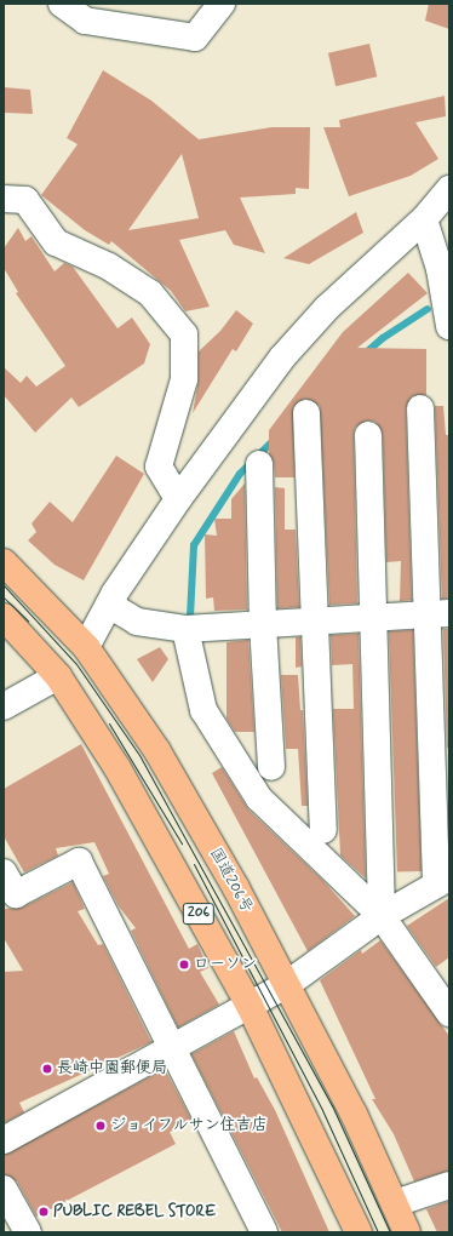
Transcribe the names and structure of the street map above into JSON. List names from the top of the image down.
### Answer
{
  "streets": {
    "highway": ["国道206号", "206"]
  },
  "places": [
    "ローソン",
    "長崎中園郵便局",
    "ジョイフルサン住吉店",
    "PUBLIC REBEL STORE"
  ]
}
